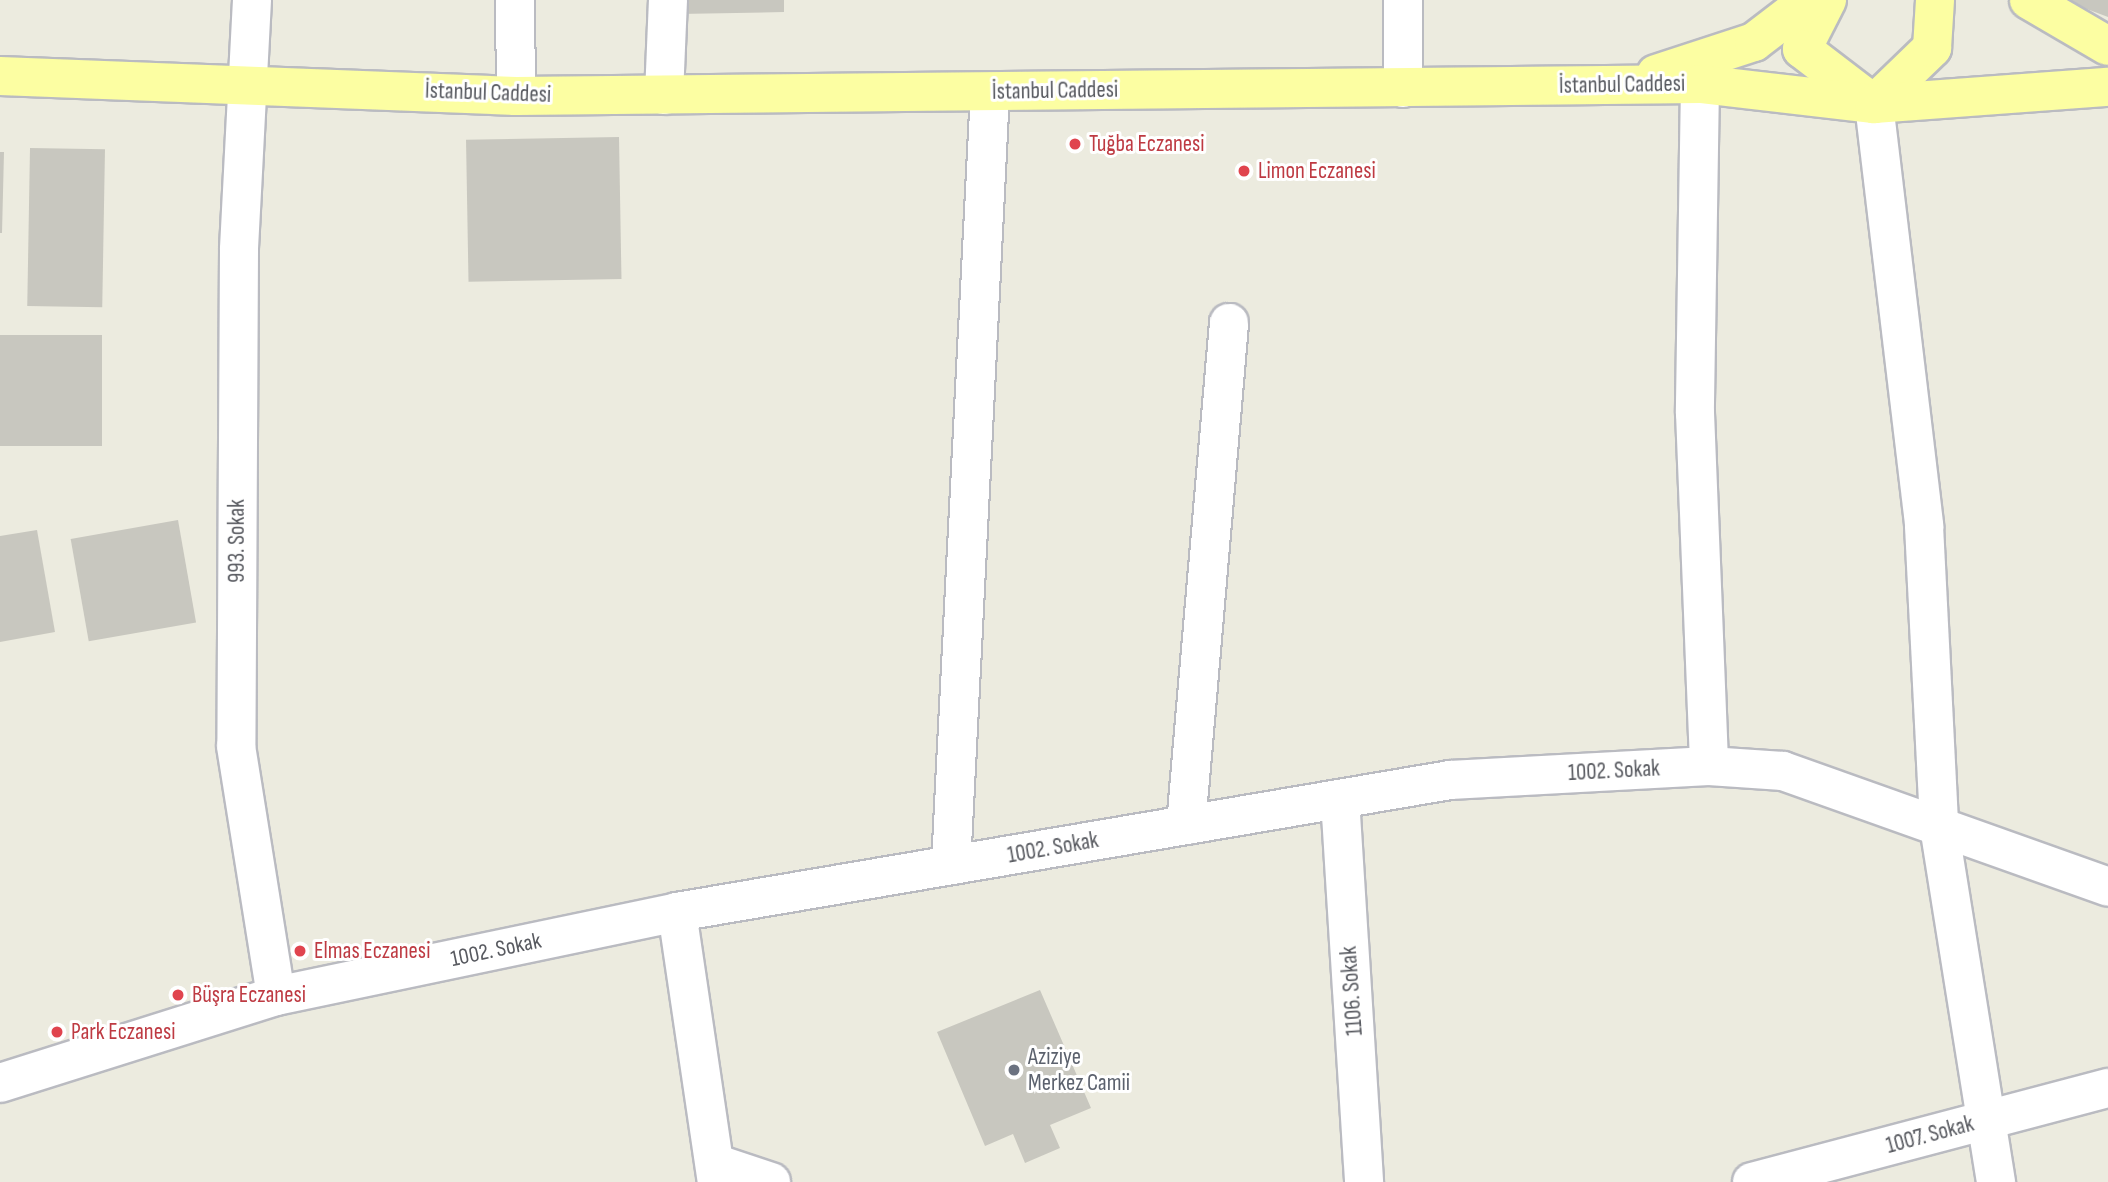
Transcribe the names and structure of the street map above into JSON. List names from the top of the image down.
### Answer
{
  "streets": {
    "main road": ["İstanbul Caddesi"],
    "street": [
      "993. Sokak",
      "1002. Sokak",
      "1106. Sokak",
      "1007. Sokak"
    ]
  },
  "crossings": [
    ["İstanbul Caddesi", "993. Sokak"],
    ["993. Sokak", "1002. Sokak"],
    ["1002. Sokak", "1106. Sokak"]
  ],
  "places": [
    "Tuğba Eczanesi",
    "Limon Eczanesi",
    "Elmas Eczanesi",
    "Büşra Eczanesi",
    "Park Eczanesi",
    "Aziziye Merkez Camii"
  ]
}
